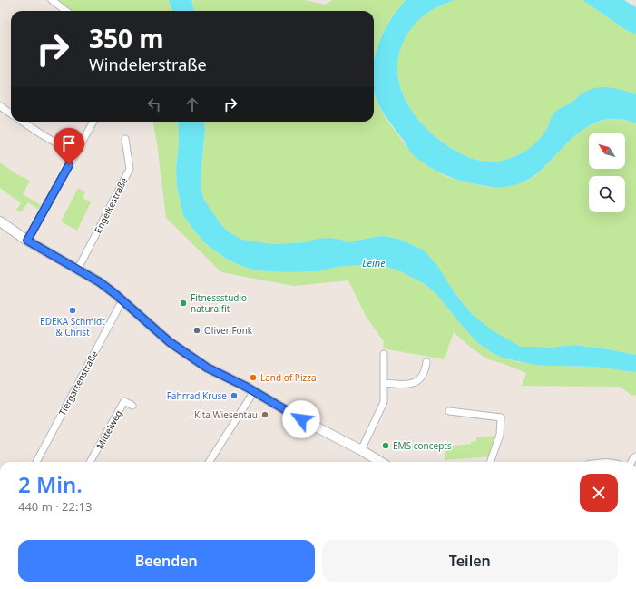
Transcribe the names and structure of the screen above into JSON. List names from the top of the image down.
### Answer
{
  "streets": {
    "street": ["Engelkestraße", "Tiergartenstraße", "Mittelweg"]
  },
  "water": ["Leine"],
  "places": [
    "Fitnessstudio naturalfit",
    "EDEKA Schmidt & Christ",
    "Oliver Fonk",
    "Land of Pizza",
    "Fahrrad Kruse",
    "Kita Wiesentau",
    "EMS concepts"
  ],
  "north": "top left",
  "page": {
    "turn": ["350 m", "Windelerstraße"],
    "heading": ["2 Min.", "440 m · 22:13"],
    "buttons": ["Beenden", "Teilen"]
  }
}
